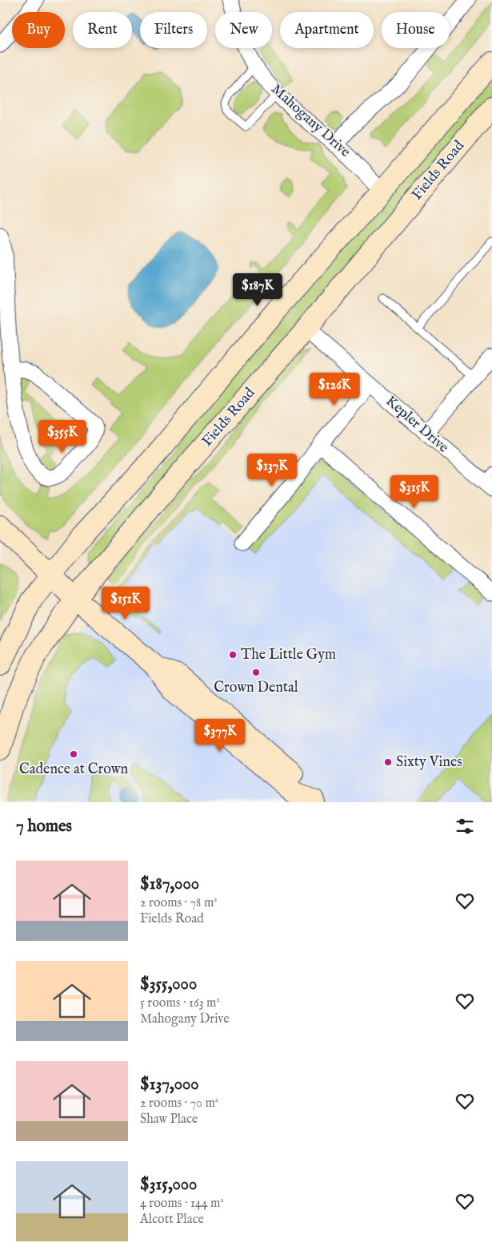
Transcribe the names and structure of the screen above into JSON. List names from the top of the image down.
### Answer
{
  "streets": {
    "main road": ["Fields Road"],
    "street": ["Mahogany Drive", "Kepler Drive"]
  },
  "crossings": [
    ["Mahogany Drive", "Fields Road"],
    ["Fields Road", "Kepler Drive"]
  ],
  "places": [
    "The Little Gym",
    "Crown Dental",
    "Cadence at Crown",
    "Sixty Vines"
  ],
  "page": {
    "chip": [
      "Buy",
      "Rent",
      "Filters",
      "New",
      "Apartment",
      "House"
    ],
    "price": [
      "$187K",
      "$126K",
      "$355K",
      "$137K",
      "$315K",
      "$151K",
      "$377K"
    ],
    "heading": "7 homes",
    "list": [
      {
        "name": "$187,000",
        "note": "2 rooms · 78 m² · Fields Road"
      },
      {
        "name": "$355,000",
        "note": "5 rooms · 163 m² · Mahogany Drive"
      },
      {
        "name": "$137,000",
        "note": "2 rooms · 70 m² · Shaw Place"
      },
      {
        "name": "$315,000",
        "note": "4 rooms · 144 m² · Alcott Place"
      }
    ]
  }
}
